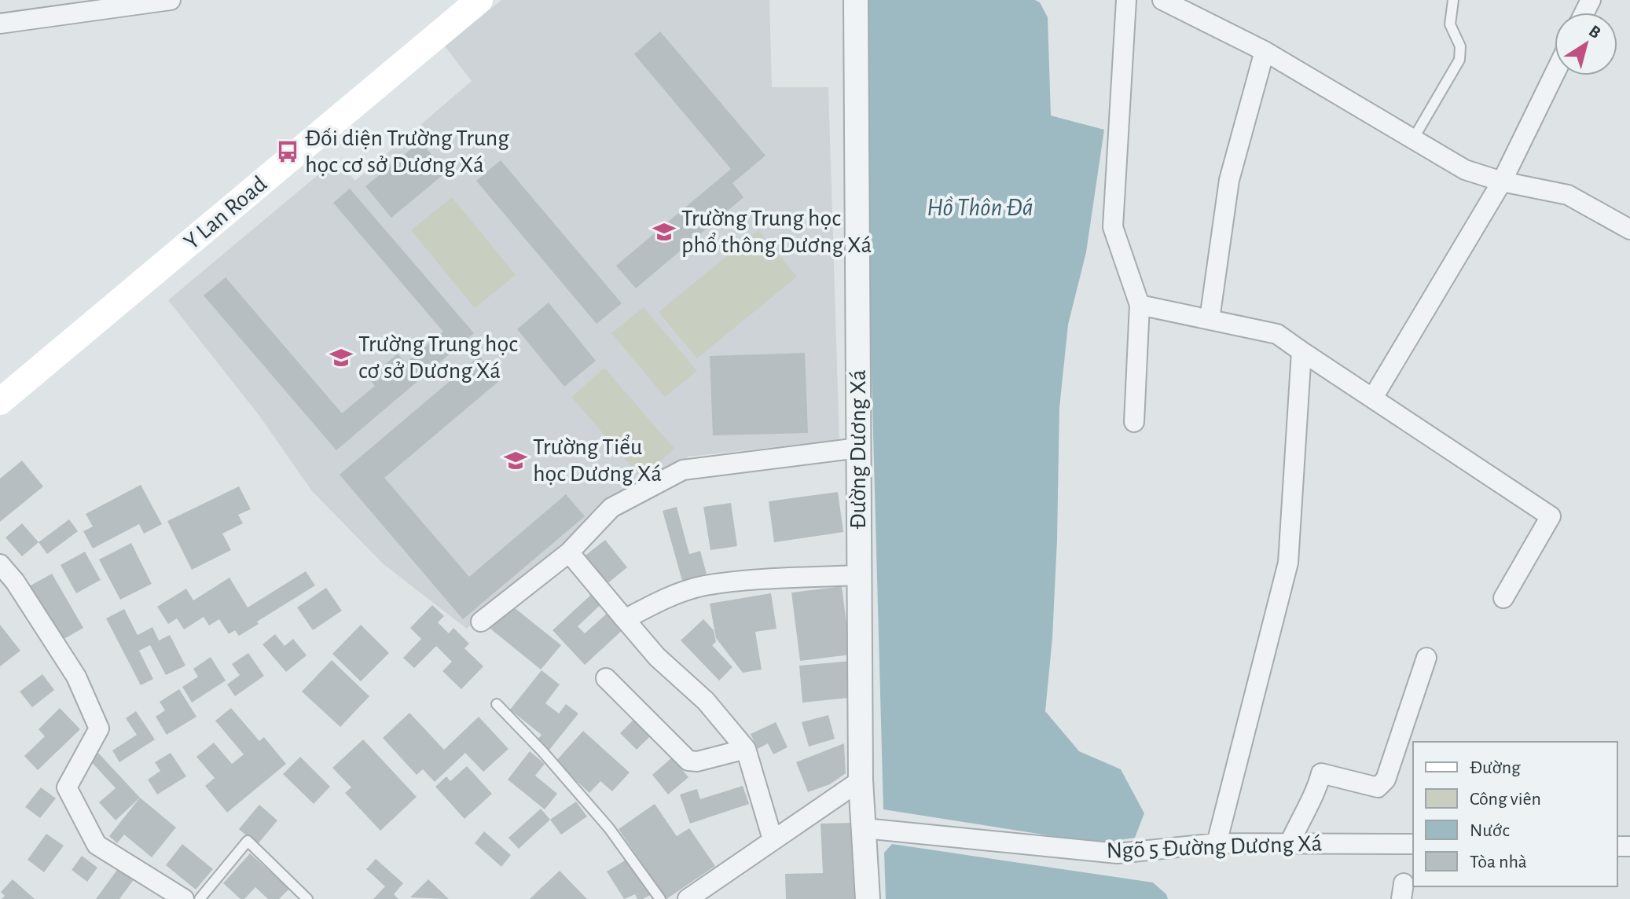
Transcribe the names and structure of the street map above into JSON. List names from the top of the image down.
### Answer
{
  "streets": {
    "main road": ["Y Lan Road"],
    "street": ["Đường Dương Xá", "Ngõ 5 Đường Dương Xá"]
  },
  "crossings": [
    ["Đường Dương Xá", "Ngõ 5 Đường Dương Xá"]
  ],
  "water": ["Hồ Thôn Đá"],
  "places": {
    "bus stop": ["Đối diện Trường Trung học cơ sở Dương Xá"],
    "school or university": ["Trường Trung học phổ thông Dương Xá", "Trường Trung học cơ sở Dương Xá", "Trường Tiểu học Dương Xá"]
  },
  "legend": [
    "Đường",
    "Công viên",
    "Nước",
    "Tòa nhà"
  ],
  "north": "top right"
}
